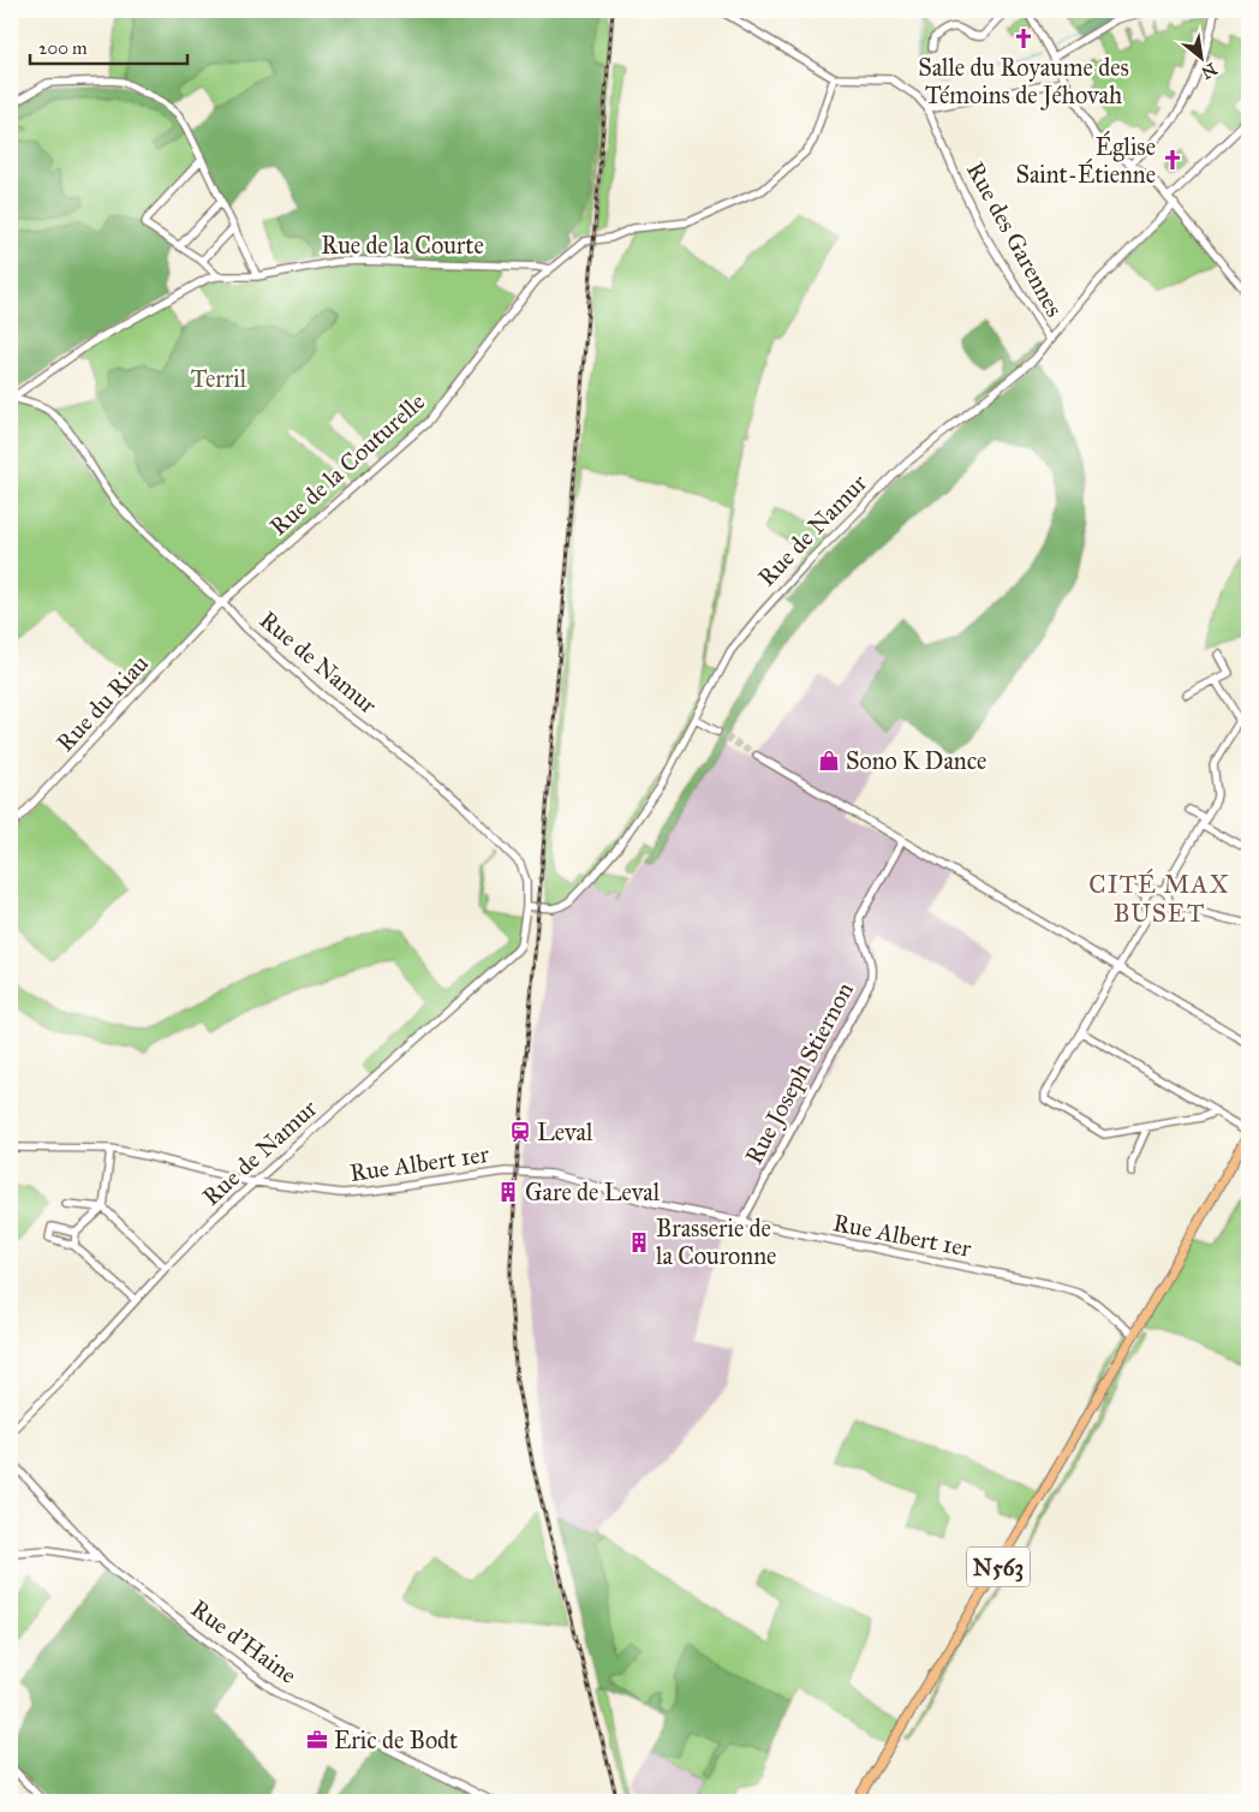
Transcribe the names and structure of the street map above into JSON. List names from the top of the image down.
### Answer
{
  "streets": {
    "main road": ["N563"],
    "street": [
      "Rue des Garennes",
      "Rue de la Courte",
      "Rue de la Couturelle",
      "Rue de Namur",
      "Rue du Riau",
      "Rue Joseph Stiernon",
      "Rue Albert 1er",
      "Rue d'Haine"
    ]
  },
  "crossings": [
    ["Rue des Garennes", "Rue de la Couturelle"],
    ["Rue des Garennes", "Rue de Namur"],
    ["Rue de la Courte", "Rue de la Couturelle"],
    ["Rue de la Courte", "Rue de Namur"],
    ["Rue de la Couturelle", "Rue de Namur"],
    ["Rue de la Couturelle", "Rue du Riau"],
    ["Rue de Namur", "Rue du Riau"],
    ["Rue de Namur", "Rue Albert 1er"],
    ["Rue Joseph Stiernon", "Rue Albert 1er"],
    ["Rue Albert 1er", "N563"]
  ],
  "districts": ["CITÉ MAX BUSET"],
  "parks": ["Terril"],
  "places": {
    "church": ["Salle du Royaume des Témoins de Jéhovah", "Église Saint-Étienne"],
    "shop": ["Sono K Dance"],
    "station": ["Leval"],
    "building": ["Gare de Leval", "Brasserie de la Couronne"],
    "office": ["Eric de Bodt"]
  },
  "scale_bar": "200 m",
  "north": "bottom right"
}
